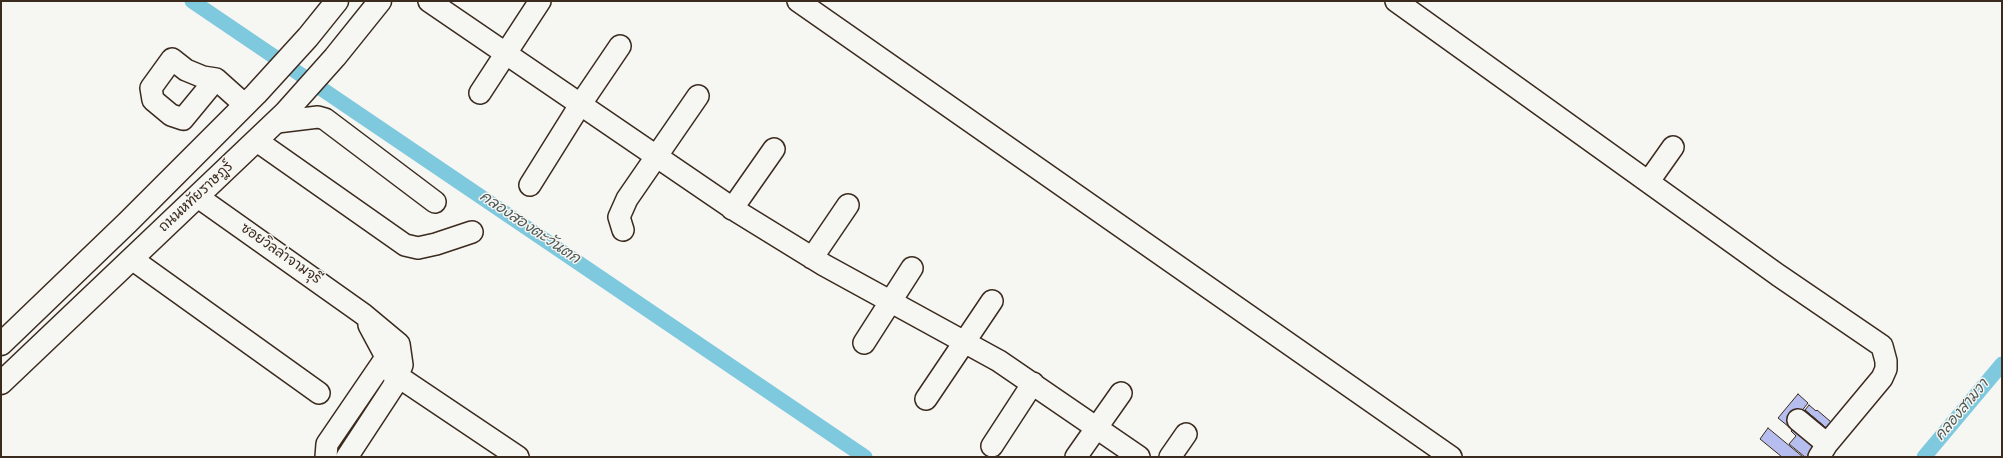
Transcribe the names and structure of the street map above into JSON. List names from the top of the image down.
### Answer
{
  "streets": {
    "main road": ["ถนนหทัยราษฎร์"],
    "street": ["ซอยวิลล่าจามจุรี"]
  },
  "crossings": [
    ["ถนนหทัยราษฎร์", "ซอยวิลล่าจามจุรี"]
  ],
  "water": ["คลองสองตะวันตก", "คลองสามวา"]
}
